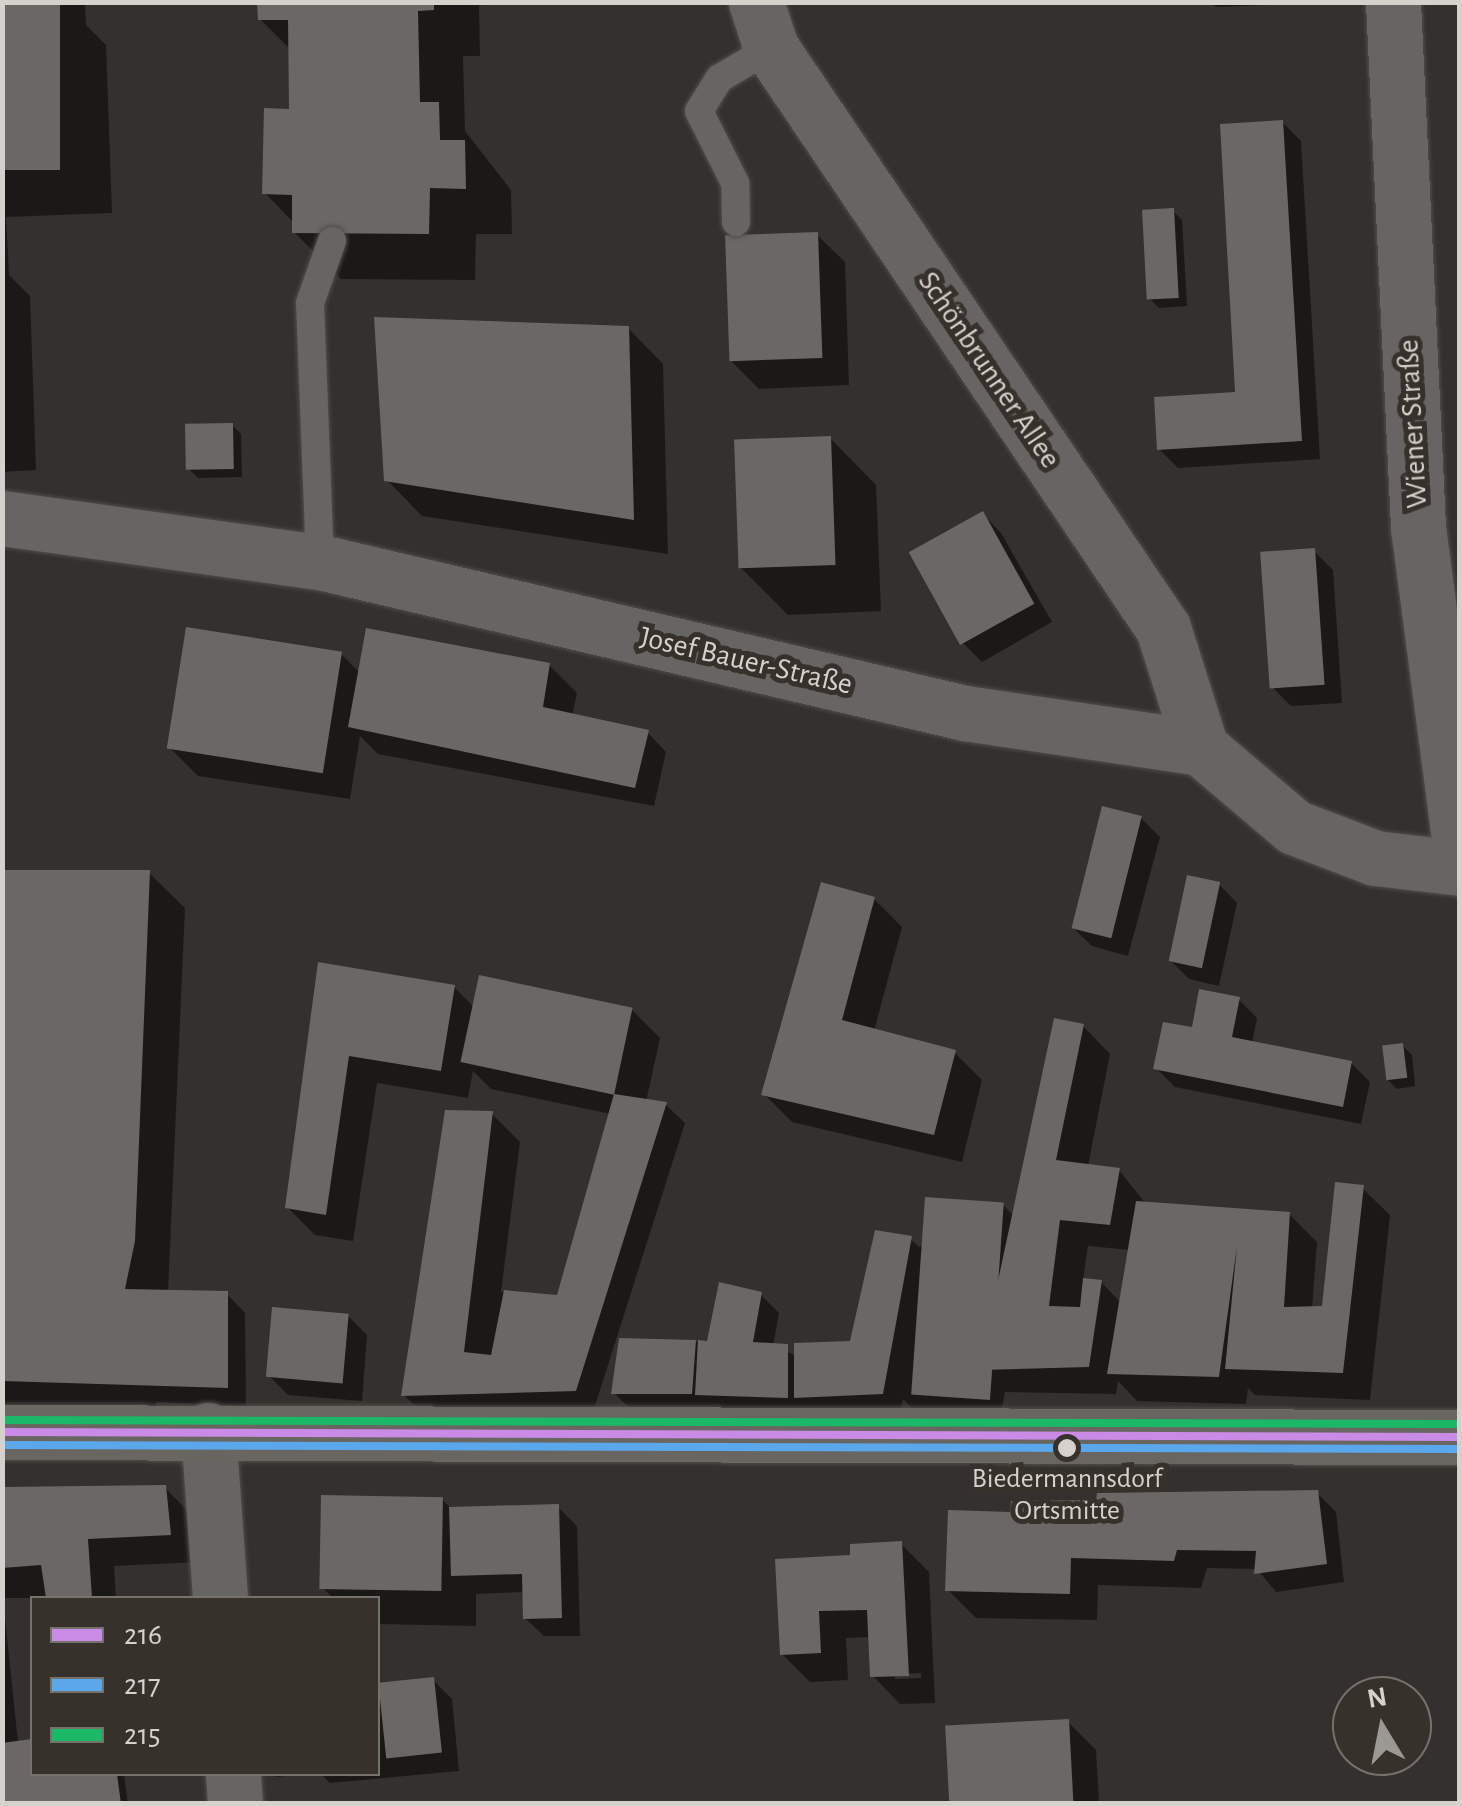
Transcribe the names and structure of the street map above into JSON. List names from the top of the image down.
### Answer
{
  "streets": {
    "street": ["Schönbrunner Allee", "Wiener Straße", "Josef Bauer-Straße"]
  },
  "crossings": [
    ["Schönbrunner Allee", "Josef Bauer-Straße"]
  ],
  "places": ["Biedermannsdorf Ortsmitte"],
  "lines": ["transit line 215", "transit line 216", "transit line 217"],
  "legend": ["216", "217", "215"],
  "north": "top"
}
